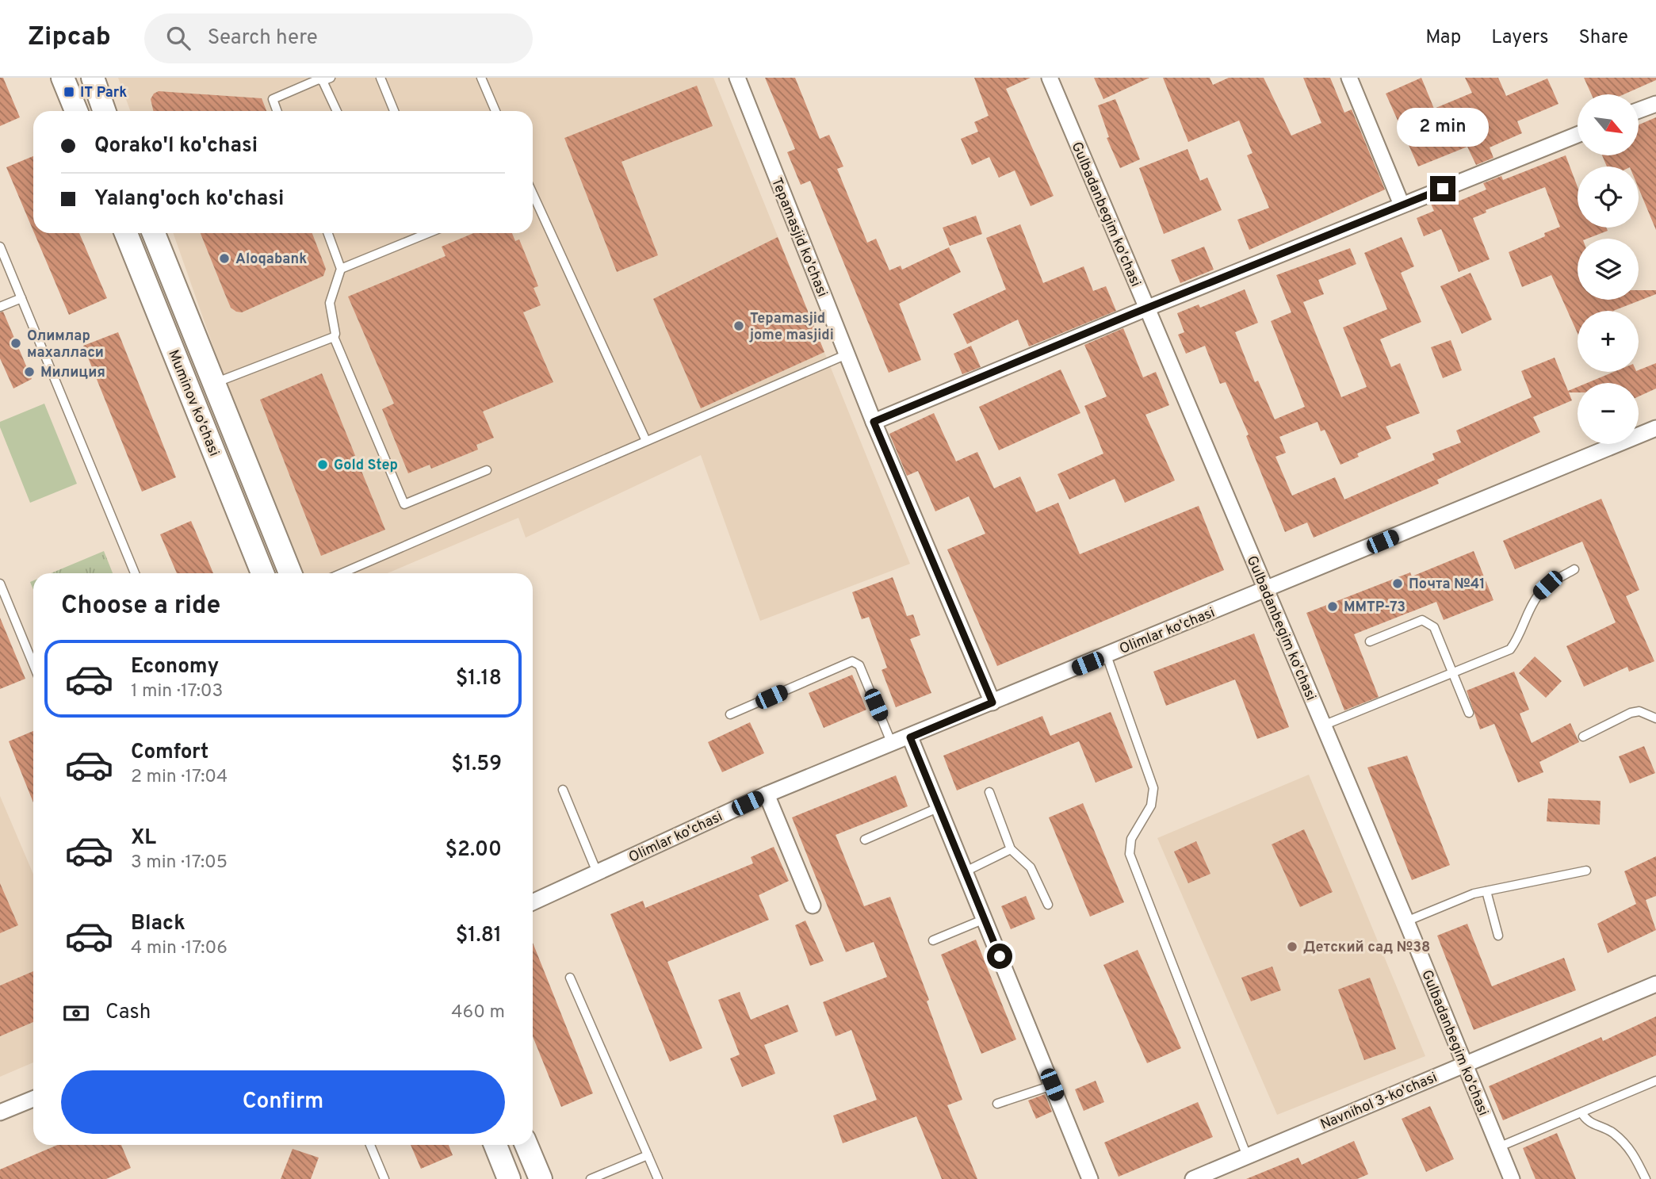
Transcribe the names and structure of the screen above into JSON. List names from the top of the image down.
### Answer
{
  "streets": {
    "main road": ["Muminov ko'chasi"],
    "street": [
      "Gulbadanbegim ko'chasi",
      "Tepamasjid ko'chasi",
      "Olimlar ko'chasi",
      "Navnihol 3-ko'chasi"
    ]
  },
  "crossings": [
    ["Gulbadanbegim ko'chasi", "Olimlar ko'chasi"],
    ["Gulbadanbegim ko'chasi", "Navnihol 3-ko'chasi"],
    ["Tepamasjid ko'chasi", "Olimlar ko'chasi"]
  ],
  "places": {
    "transit": ["IT Park"],
    "other": [
      "Aloqabank",
      "Tepamasjid jome masjidi",
      "Олимлар махалласи",
      "Милиция",
      "Gold Step",
      "Почта №41",
      "MMTP-73",
      "Детский сад №38"
    ]
  },
  "north": "bottom right",
  "page": {
    "header": "Zipcab",
    "search": "Search here",
    "nav": ["Map", "Layers", "Share"],
    "map_buttons": ["+", "−"],
    "bubble": "2 min",
    "banner": ["Qorako'l ko'chasi", "Yalang'och ko'chasi"],
    "heading": "Choose a ride",
    "list": [
      {
        "name": "Economy",
        "note": "1 min · 17:03",
        "value": "$1.18"
      },
      {
        "name": "Comfort",
        "note": "2 min · 17:04",
        "value": "$1.59"
      },
      {
        "name": "XL",
        "note": "3 min · 17:05",
        "value": "$2.00"
      },
      {
        "name": "Black",
        "note": "4 min · 17:06",
        "value": "$1.81"
      }
    ],
    "pay": ["Cash", "460 m"],
    "buttons": "Confirm"
  }
}
